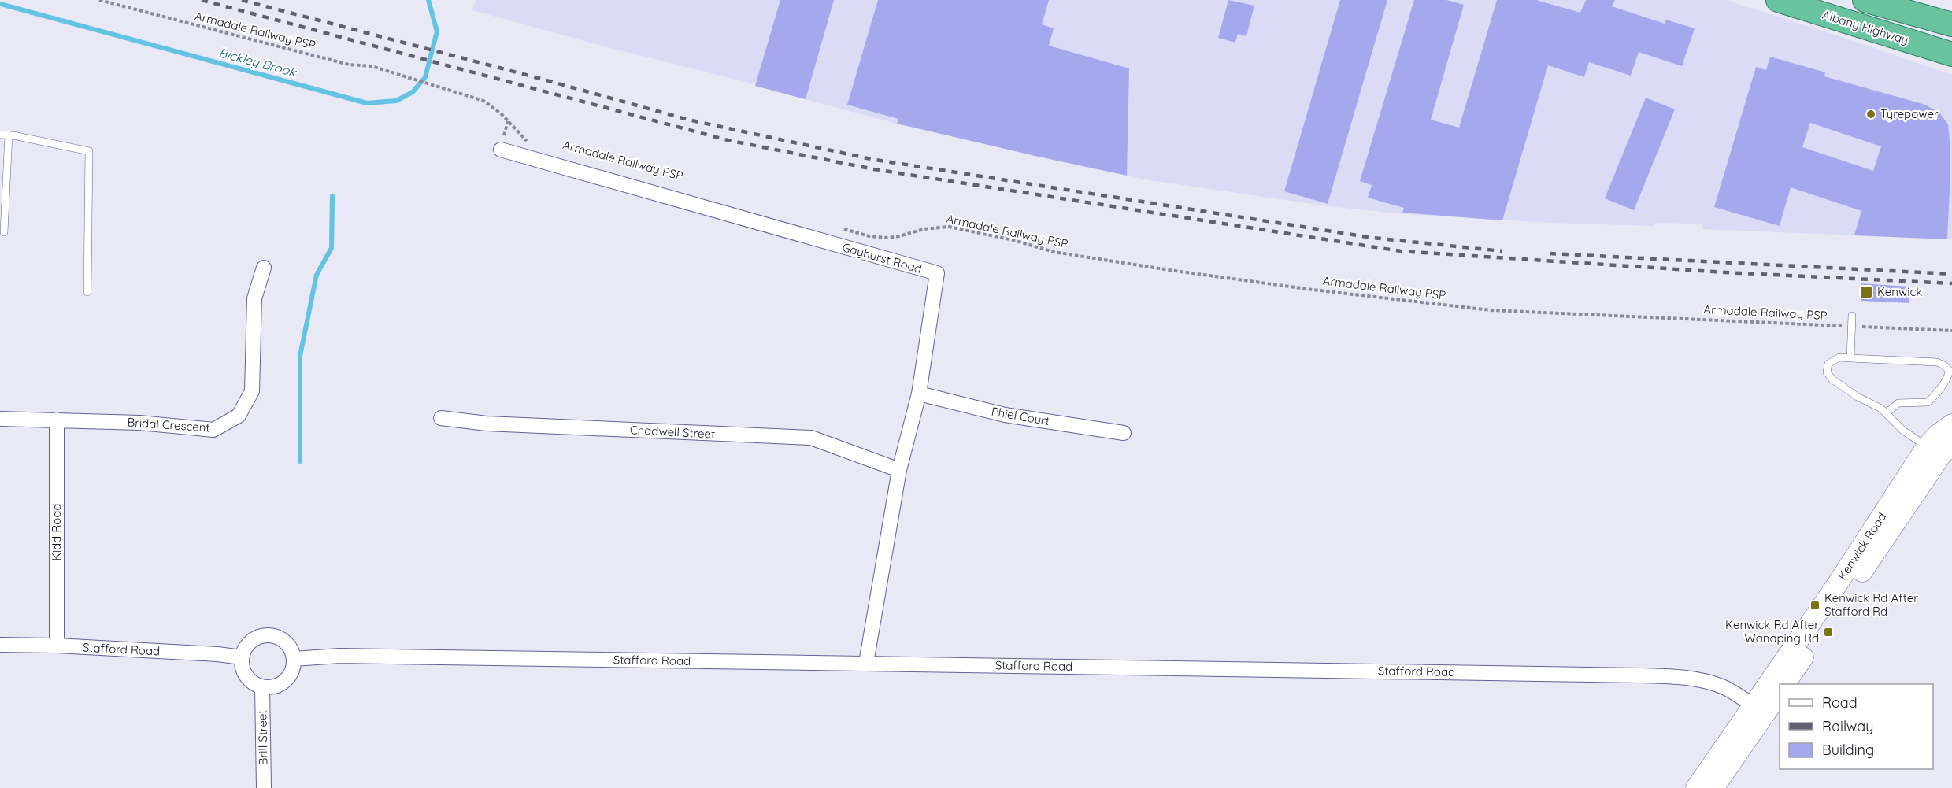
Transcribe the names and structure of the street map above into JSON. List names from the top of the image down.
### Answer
{
  "streets": {
    "highway": ["Albany Highway"],
    "main road": ["Kenwick Road"],
    "street": [
      "Gayhurst Road",
      "Phiel Court",
      "Bridal Crescent",
      "Chadwell Street",
      "Kidd Road",
      "Stafford Road",
      "Brill Street"
    ],
    "path": ["Armadale Railway PSP"]
  },
  "crossings": [
    ["Gayhurst Road", "Phiel Court"],
    ["Gayhurst Road", "Chadwell Street"],
    ["Gayhurst Road", "Stafford Road"],
    ["Bridal Crescent", "Kidd Road"],
    ["Kidd Road", "Stafford Road"],
    ["Kenwick Road", "Stafford Road"],
    ["Stafford Road", "Brill Street"]
  ],
  "water": ["Bickley Brook"],
  "places": {
    "other": ["Tyrepower"],
    "transit": ["Kenwick", "Kenwick Rd After Stafford Rd", "Kenwick Rd After Wanaping Rd"]
  },
  "legend": ["Road", "Railway", "Building"]
}
